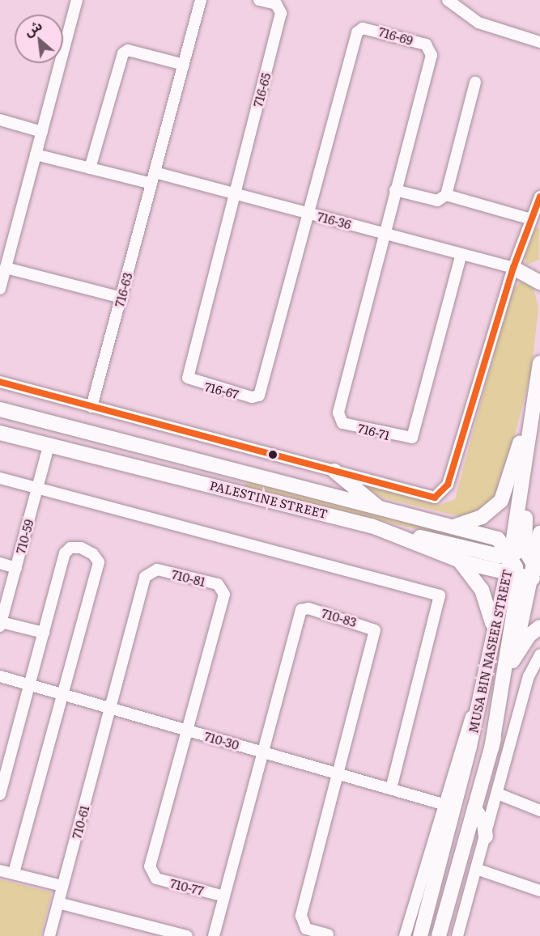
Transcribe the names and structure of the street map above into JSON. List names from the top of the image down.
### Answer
{
  "streets": {
    "main road": ["PALESTINE STREET", "MUSA BIN NASEER STREET"],
    "street": [
      "716-69",
      "716-65",
      "716-36",
      "716-63",
      "716-67",
      "716-71",
      "710-59",
      "710-81",
      "710-83",
      "710-30",
      "710-61",
      "710-77"
    ]
  },
  "crossings": [
    ["716-69", "716-36"],
    ["716-69", "716-67"],
    ["716-69", "716-71"],
    ["716-65", "716-36"],
    ["716-65", "716-67"],
    ["716-36", "716-63"],
    ["716-36", "716-67"],
    ["716-36", "716-71"],
    ["PALESTINE STREET", "710-59"],
    ["PALESTINE STREET", "MUSA BIN NASEER STREET"],
    ["710-81", "710-30"],
    ["710-81", "710-61"],
    ["710-81", "710-77"],
    ["710-83", "710-30"],
    ["710-30", "710-61"],
    ["710-30", "710-77"]
  ],
  "north": "top left"
}
